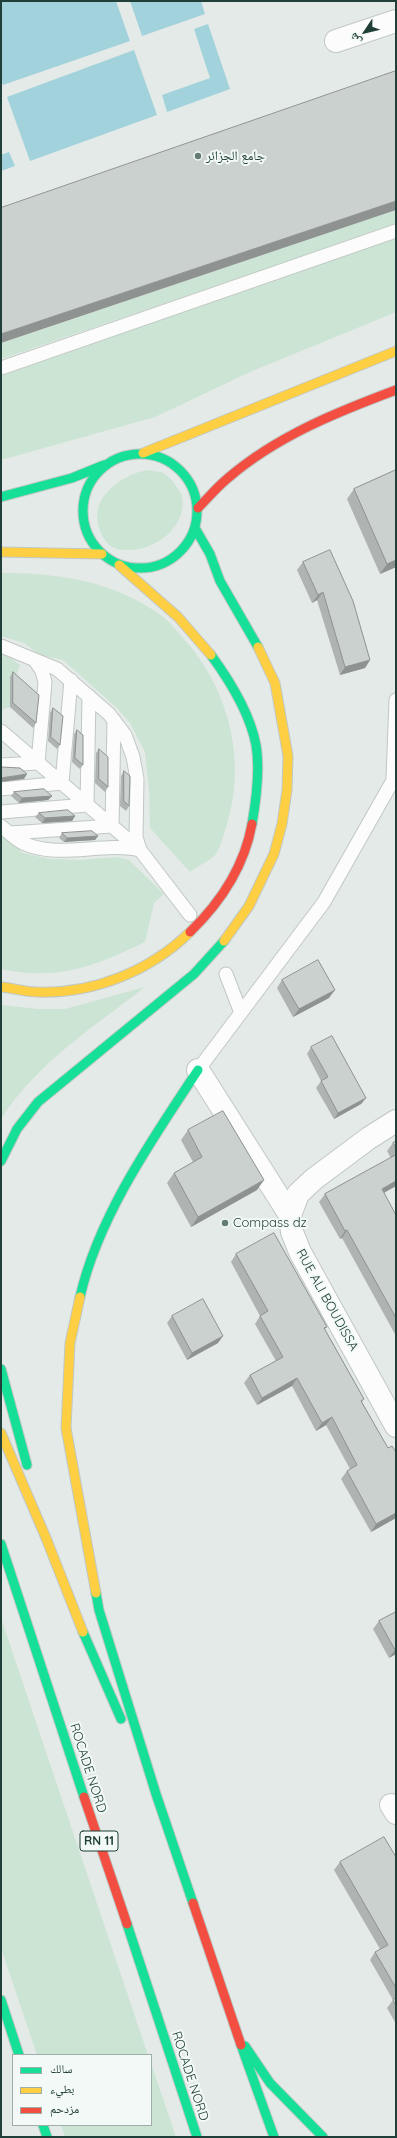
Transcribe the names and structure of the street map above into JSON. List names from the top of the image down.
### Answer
{
  "streets": {
    "main road": ["ROCADE NORD", "RN 11"],
    "street": ["RUE ALI BOUDISSA"]
  },
  "places": ["جامع الجزائر", "Compass dz"],
  "legend": ["سالك", "بطيء", "مزدحم"],
  "north": "bottom left"
}
